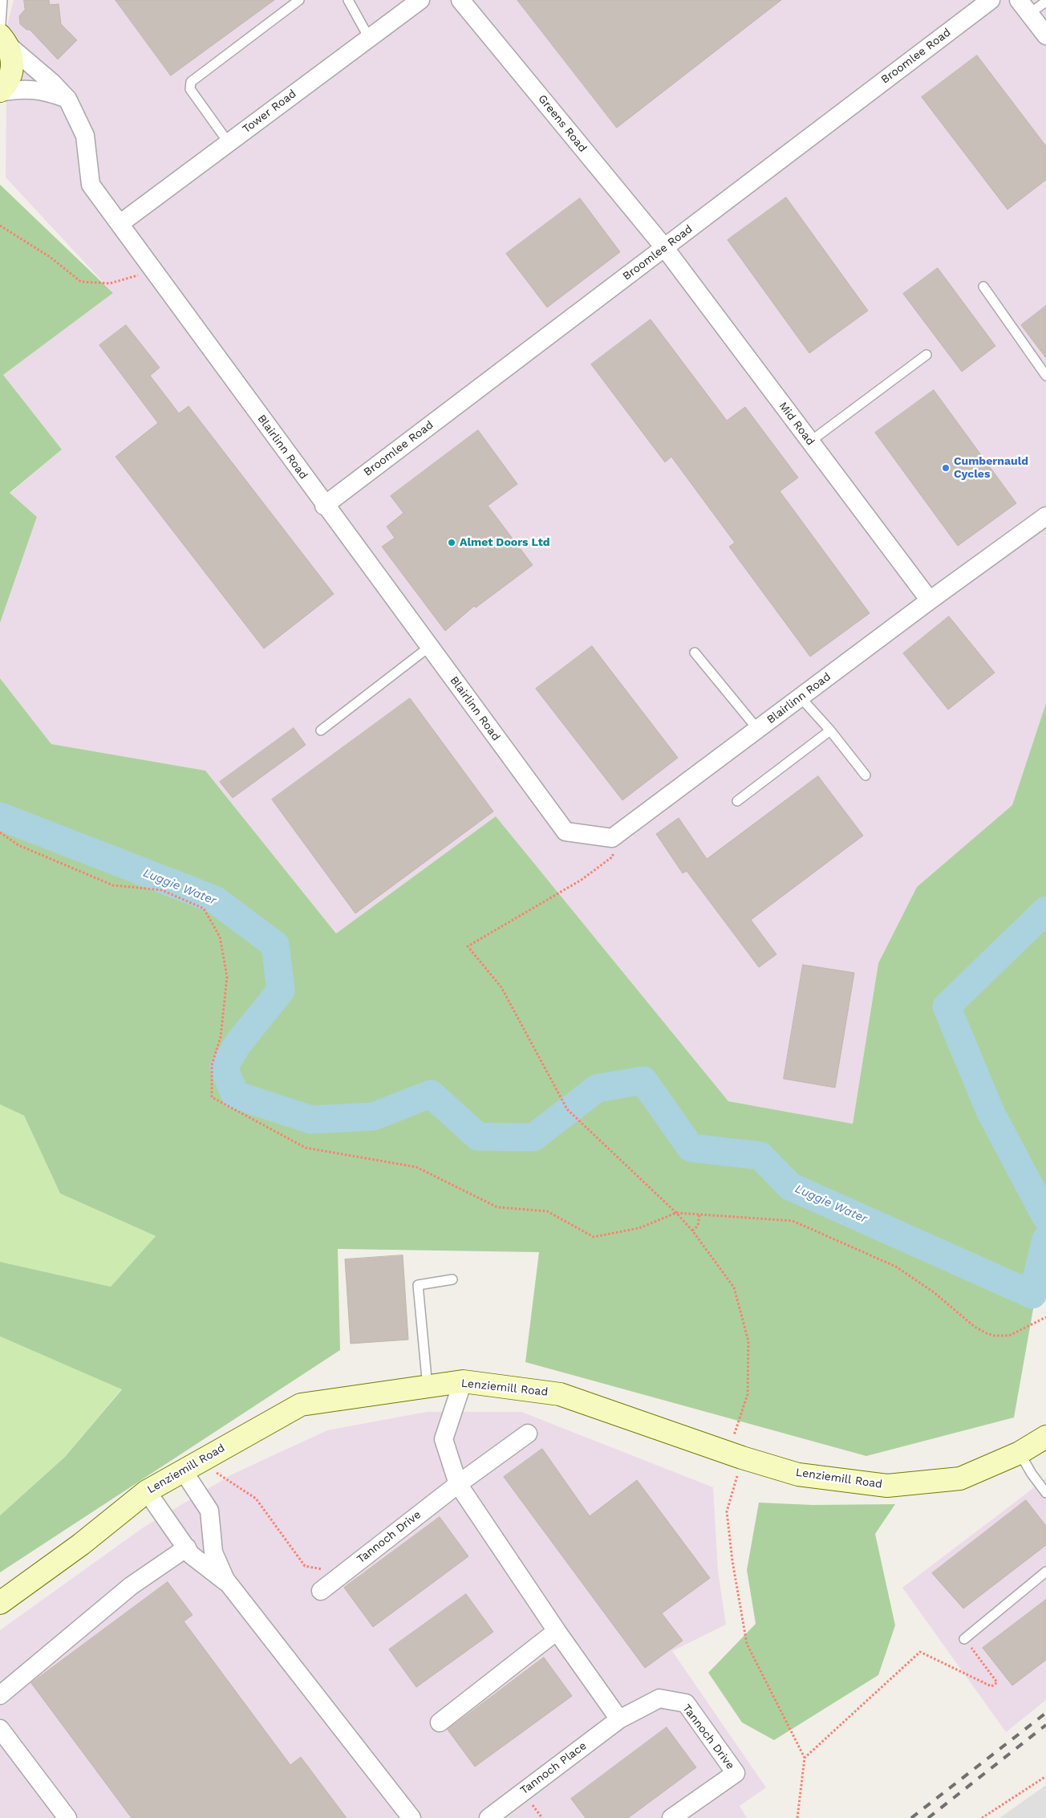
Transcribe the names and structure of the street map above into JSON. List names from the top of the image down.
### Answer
{
  "streets": {
    "main road": ["Lenziemill Road"],
    "street": [
      "Broomlee Road",
      "Tower Road",
      "Greens Road",
      "Mid Road",
      "Blairlinn Road",
      "Tannoch Drive",
      "Tannoch Place"
    ]
  },
  "crossings": [
    ["Broomlee Road", "Greens Road"],
    ["Broomlee Road", "Mid Road"],
    ["Broomlee Road", "Blairlinn Road"],
    ["Tower Road", "Blairlinn Road"],
    ["Greens Road", "Mid Road"],
    ["Mid Road", "Blairlinn Road"],
    ["Tannoch Drive", "Tannoch Place"]
  ],
  "water": ["Luggie Water"],
  "places": ["Cumbernauld Cycles", "Almet Doors Ltd"]
}
